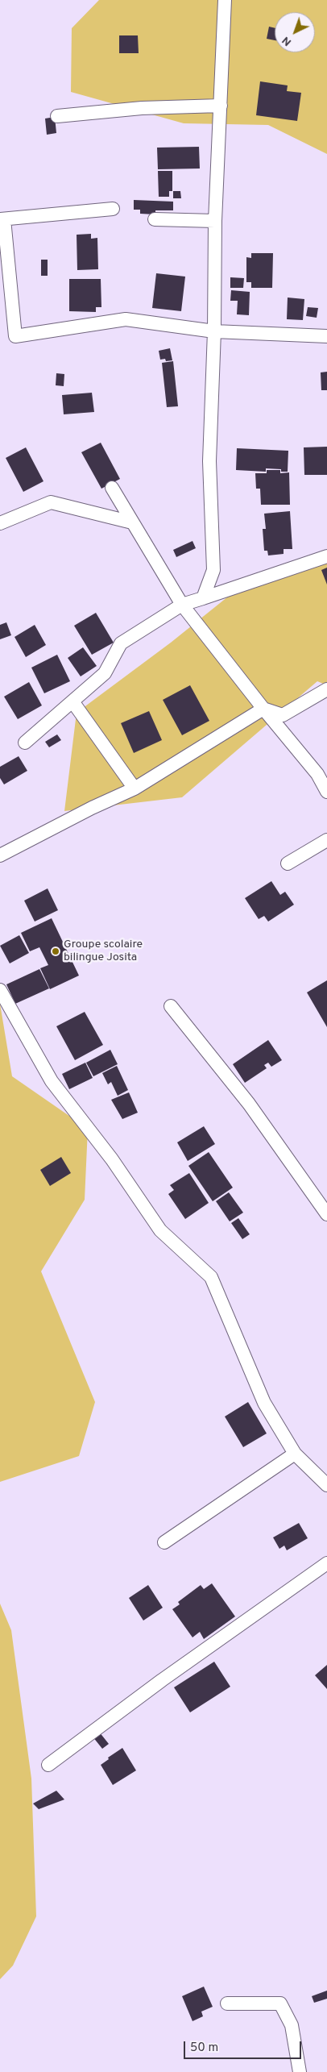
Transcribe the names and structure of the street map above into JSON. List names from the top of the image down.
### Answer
{
  "places": ["Groupe scolaire bilingue Josita"],
  "scale_bar": "50 m",
  "north": "bottom left"
}
